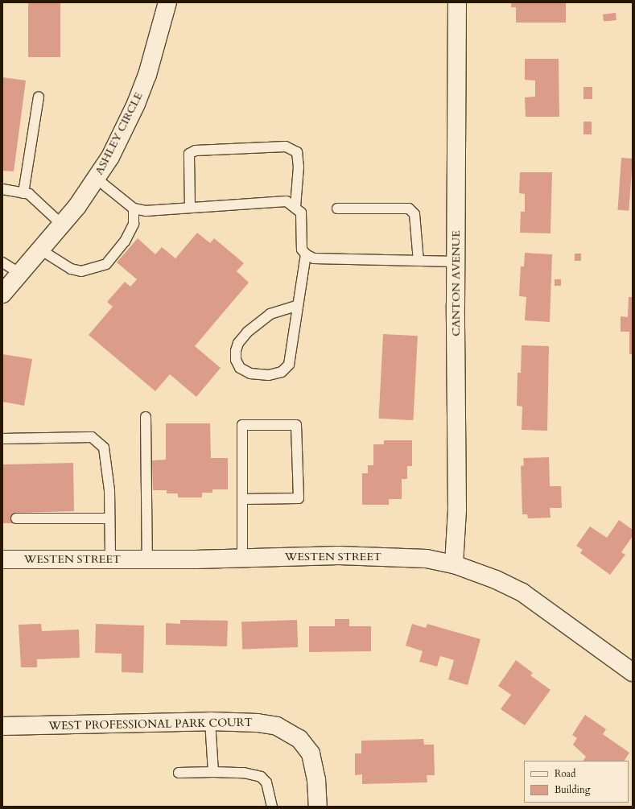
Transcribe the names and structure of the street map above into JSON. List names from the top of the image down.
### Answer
{
  "streets": {
    "street": [
      "ASHLEY CIRCLE",
      "CANTON AVENUE",
      "WESTEN STREET",
      "WEST PROFESSIONAL PARK COURT"
    ]
  },
  "crossings": [
    ["CANTON AVENUE", "WESTEN STREET"]
  ],
  "legend": ["Road", "Building"]
}
